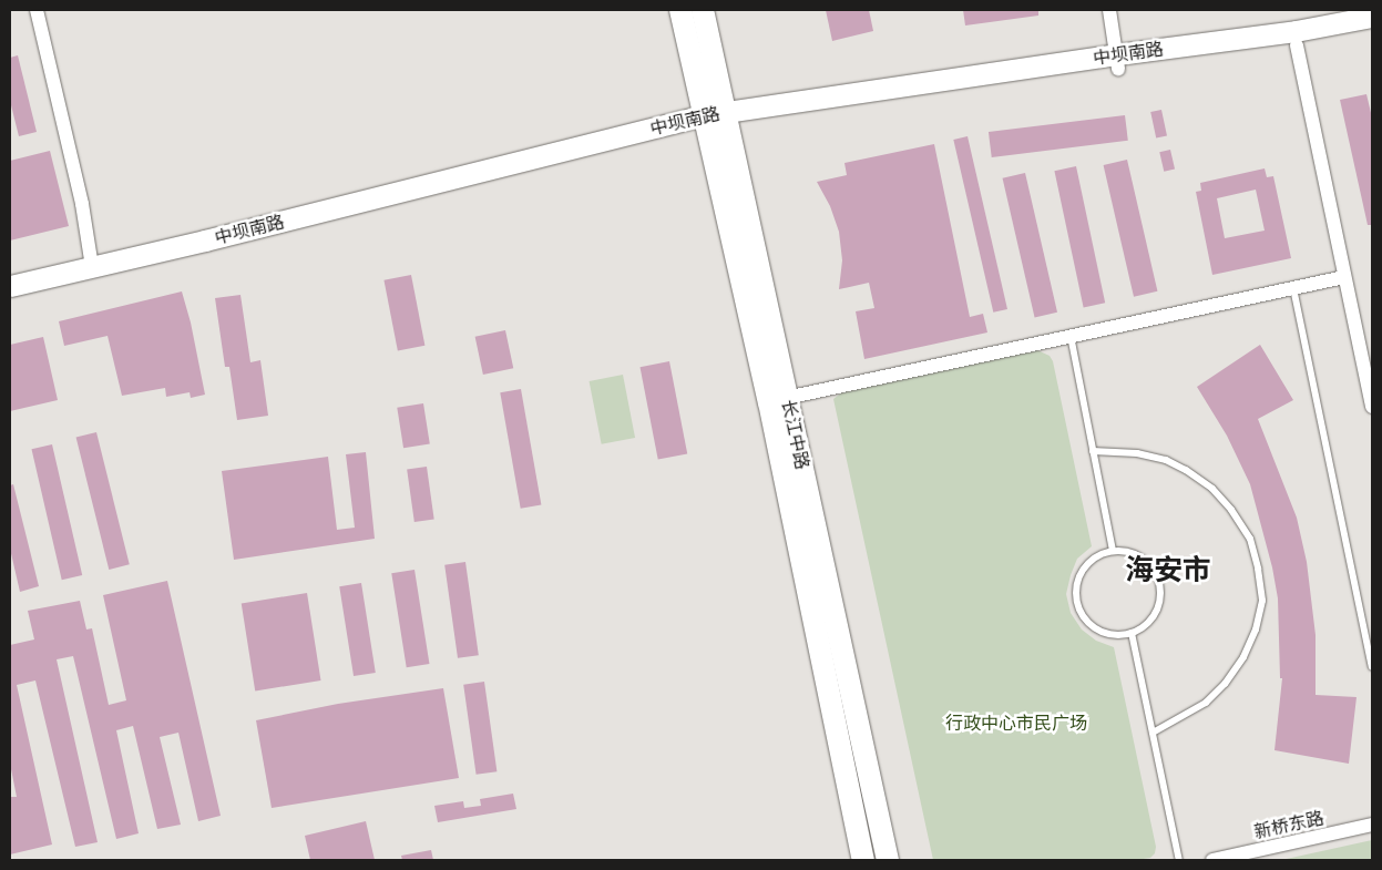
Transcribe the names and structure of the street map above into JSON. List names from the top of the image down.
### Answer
{
  "streets": {
    "main road": ["中坝南路", "长江中路"],
    "street": ["新桥东路"]
  },
  "crossings": [
    ["中坝南路", "长江中路"]
  ],
  "districts": ["海安市"],
  "parks": ["行政中心市民广场"]
}
